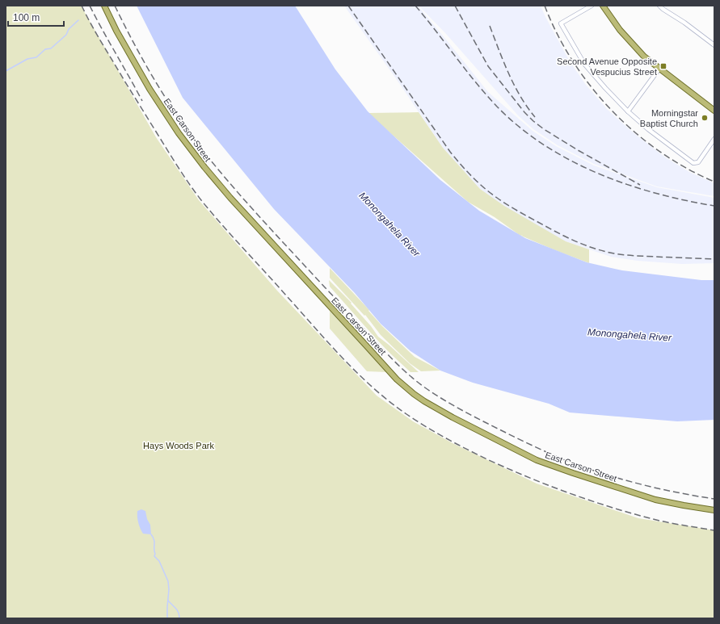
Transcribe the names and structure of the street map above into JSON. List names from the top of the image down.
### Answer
{
  "streets": {
    "main road": ["East Carson Street"]
  },
  "water": ["Monongahela River"],
  "parks": ["Hays Woods Park"],
  "places": {
    "transit": ["Second Avenue Opposite Vespucius Street"],
    "other": ["Morningstar Baptist Church"]
  },
  "scale_bar": "100 m"
}
